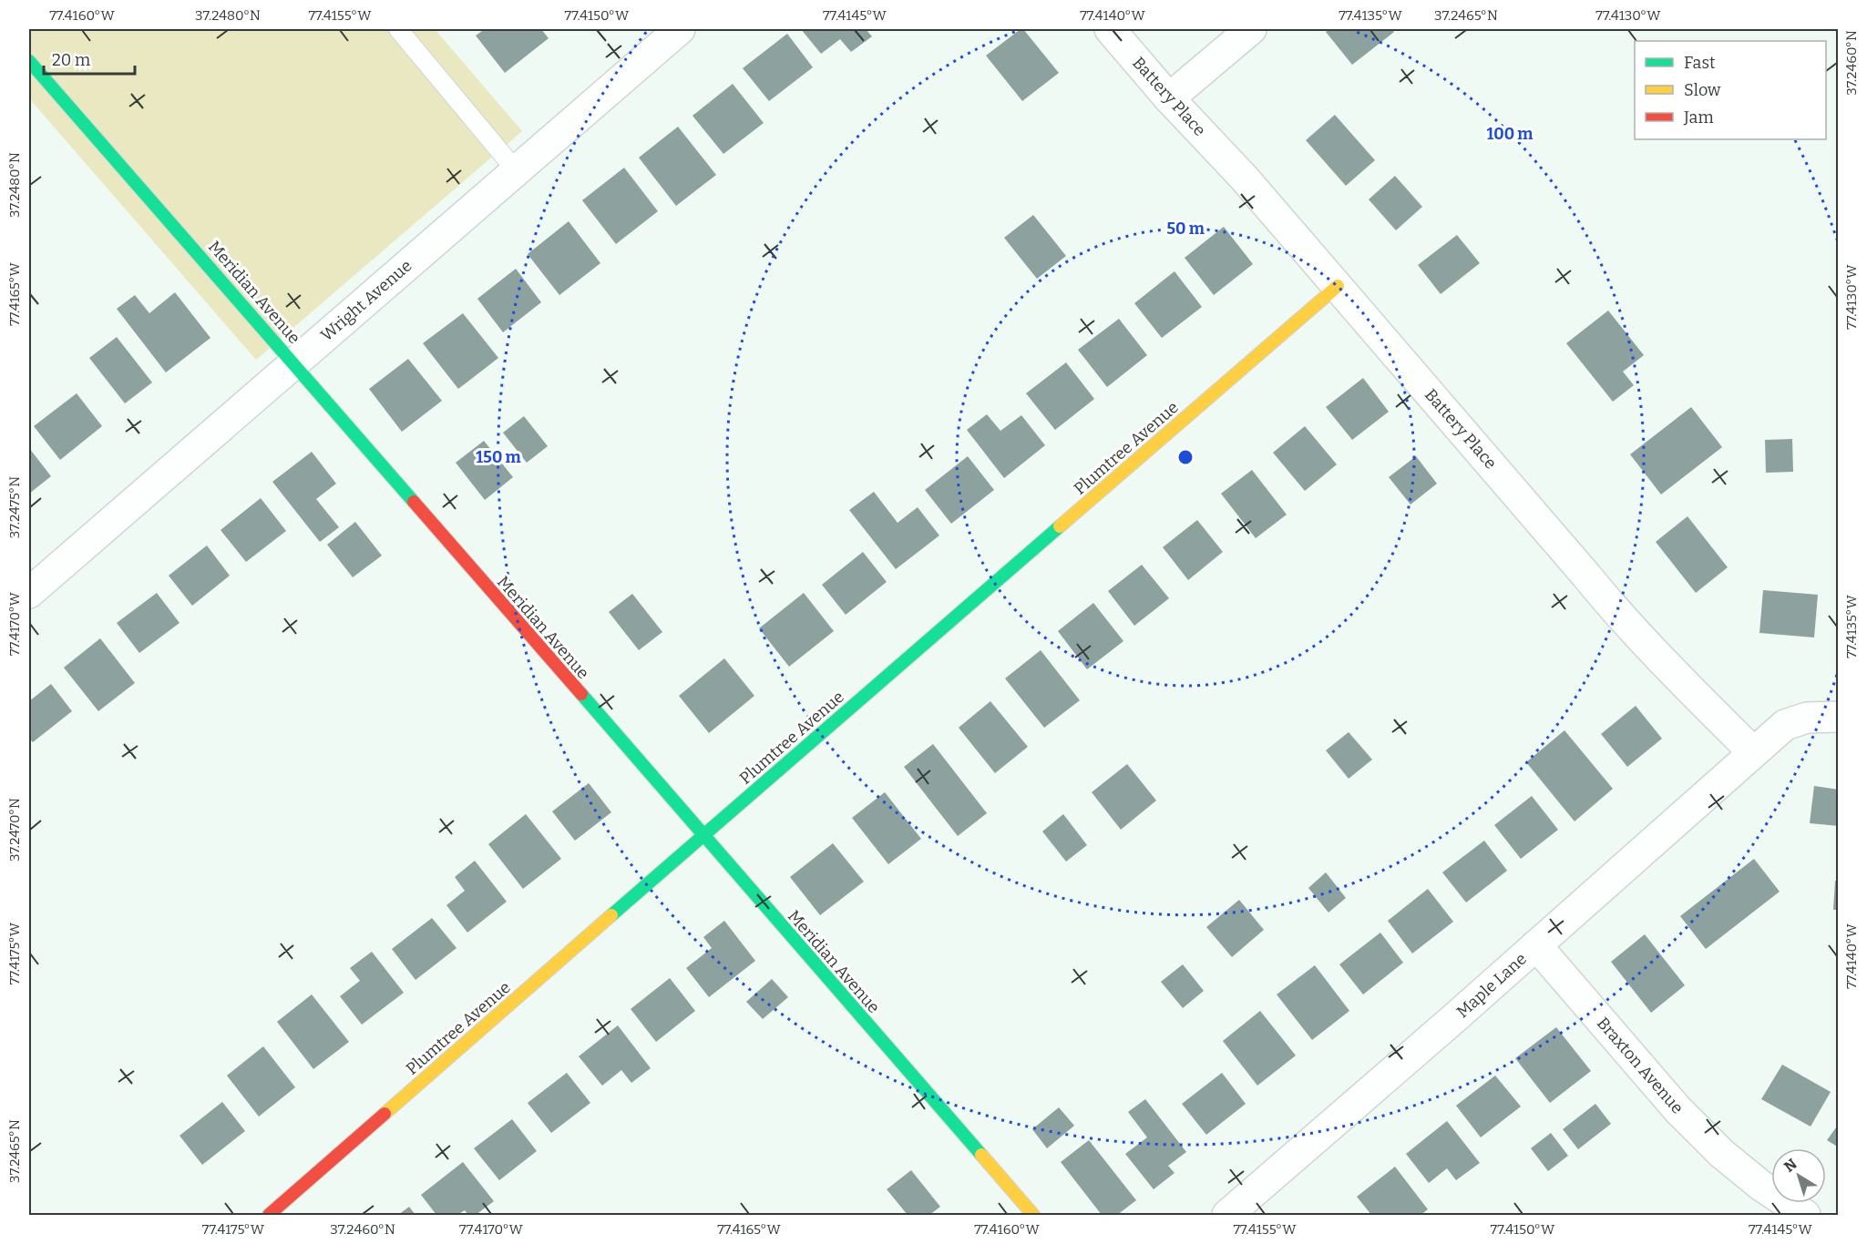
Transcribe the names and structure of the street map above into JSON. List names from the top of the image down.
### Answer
{
  "streets": {
    "street": [
      "Battery Place",
      "Meridian Avenue",
      "Wright Avenue",
      "Plumtree Avenue",
      "Maple Lane",
      "Braxton Avenue"
    ]
  },
  "crossings": [
    ["Battery Place", "Plumtree Avenue"],
    ["Battery Place", "Maple Lane"],
    ["Meridian Avenue", "Wright Avenue"],
    ["Meridian Avenue", "Plumtree Avenue"],
    ["Maple Lane", "Braxton Avenue"]
  ],
  "legend": ["Fast", "Slow", "Jam"],
  "scale_bar": "20 m",
  "north": "top left",
  "coordinates": [
    "77.4160°W",
    "37.2480°N",
    "77.4155°W",
    "77.4150°W",
    "77.4145°W",
    "77.4140°W",
    "77.4135°W",
    "37.2465°N",
    "77.4130°W",
    "37.2460°N",
    "77.4165°W",
    "37.2475°N",
    "77.4170°W",
    "37.2470°N",
    "77.4175°W"
  ],
  "rings": ["100 m", "50 m", "150 m"]
}
